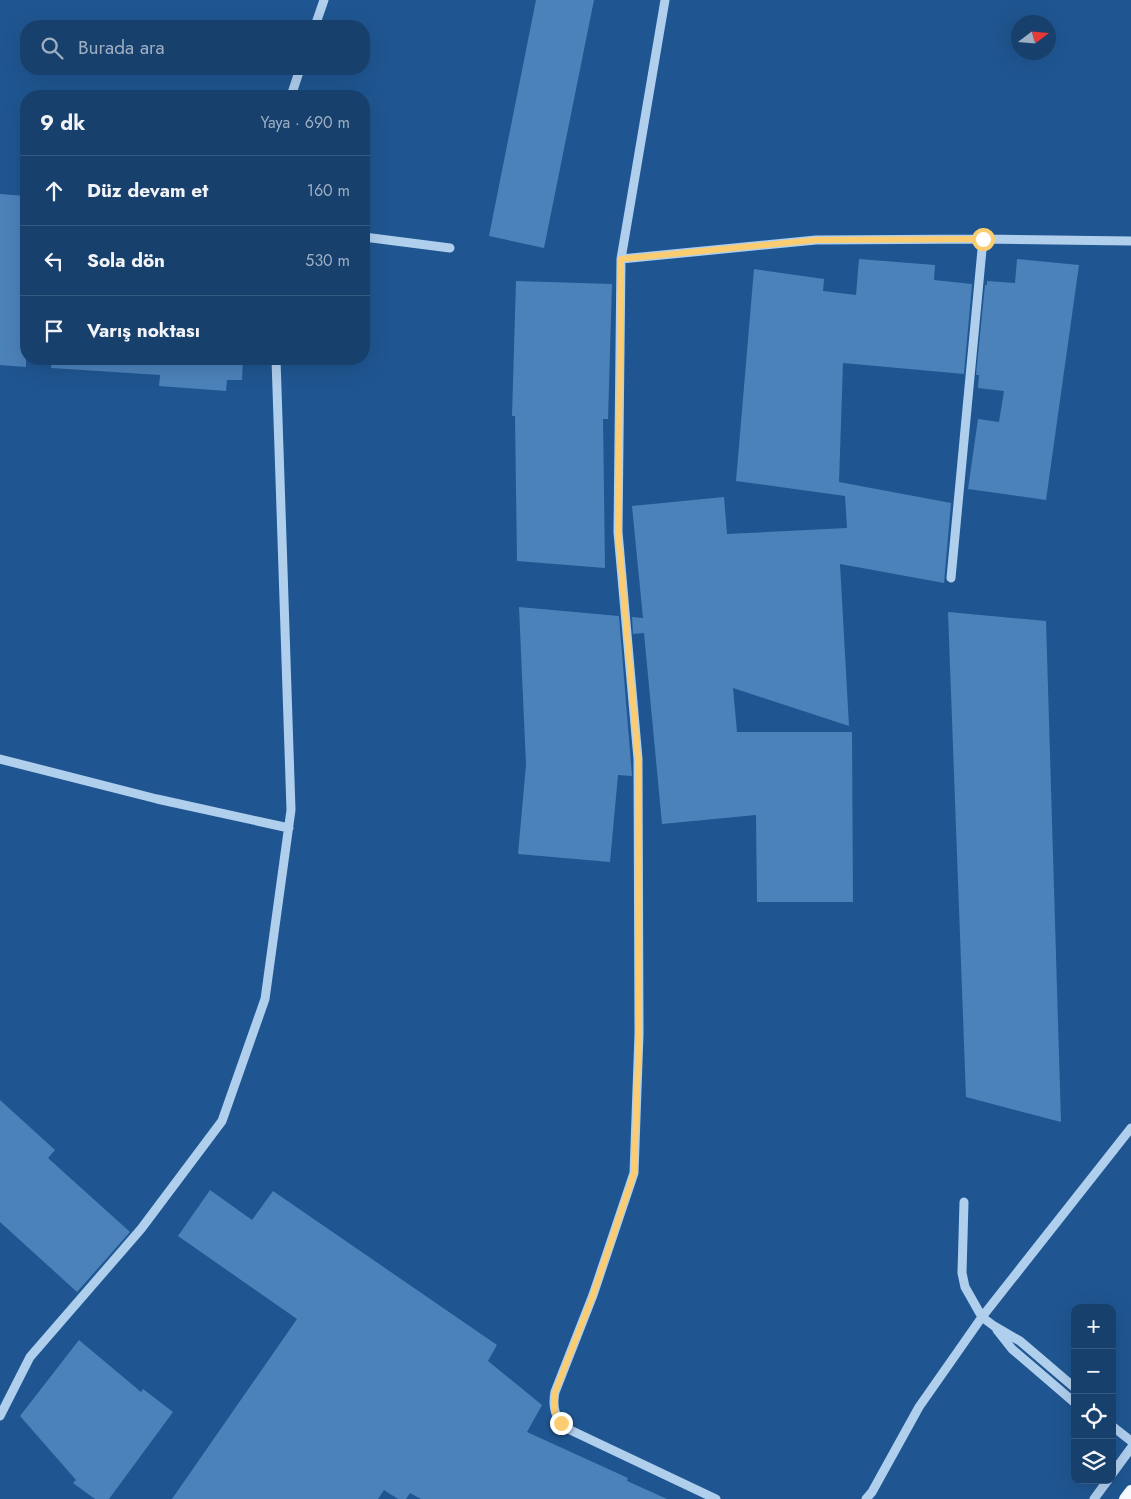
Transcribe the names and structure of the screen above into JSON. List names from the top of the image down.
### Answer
{
  "north": "right",
  "page": {
    "search": "Burada ara",
    "heading": ["9 dk", "Yaya · 690 m"],
    "list": [
      ["Düz devam et", "160 m"],
      ["Sola dön", "530 m"],
      "Varış noktası"
    ],
    "map_buttons": ["+", "−"]
  }
}
